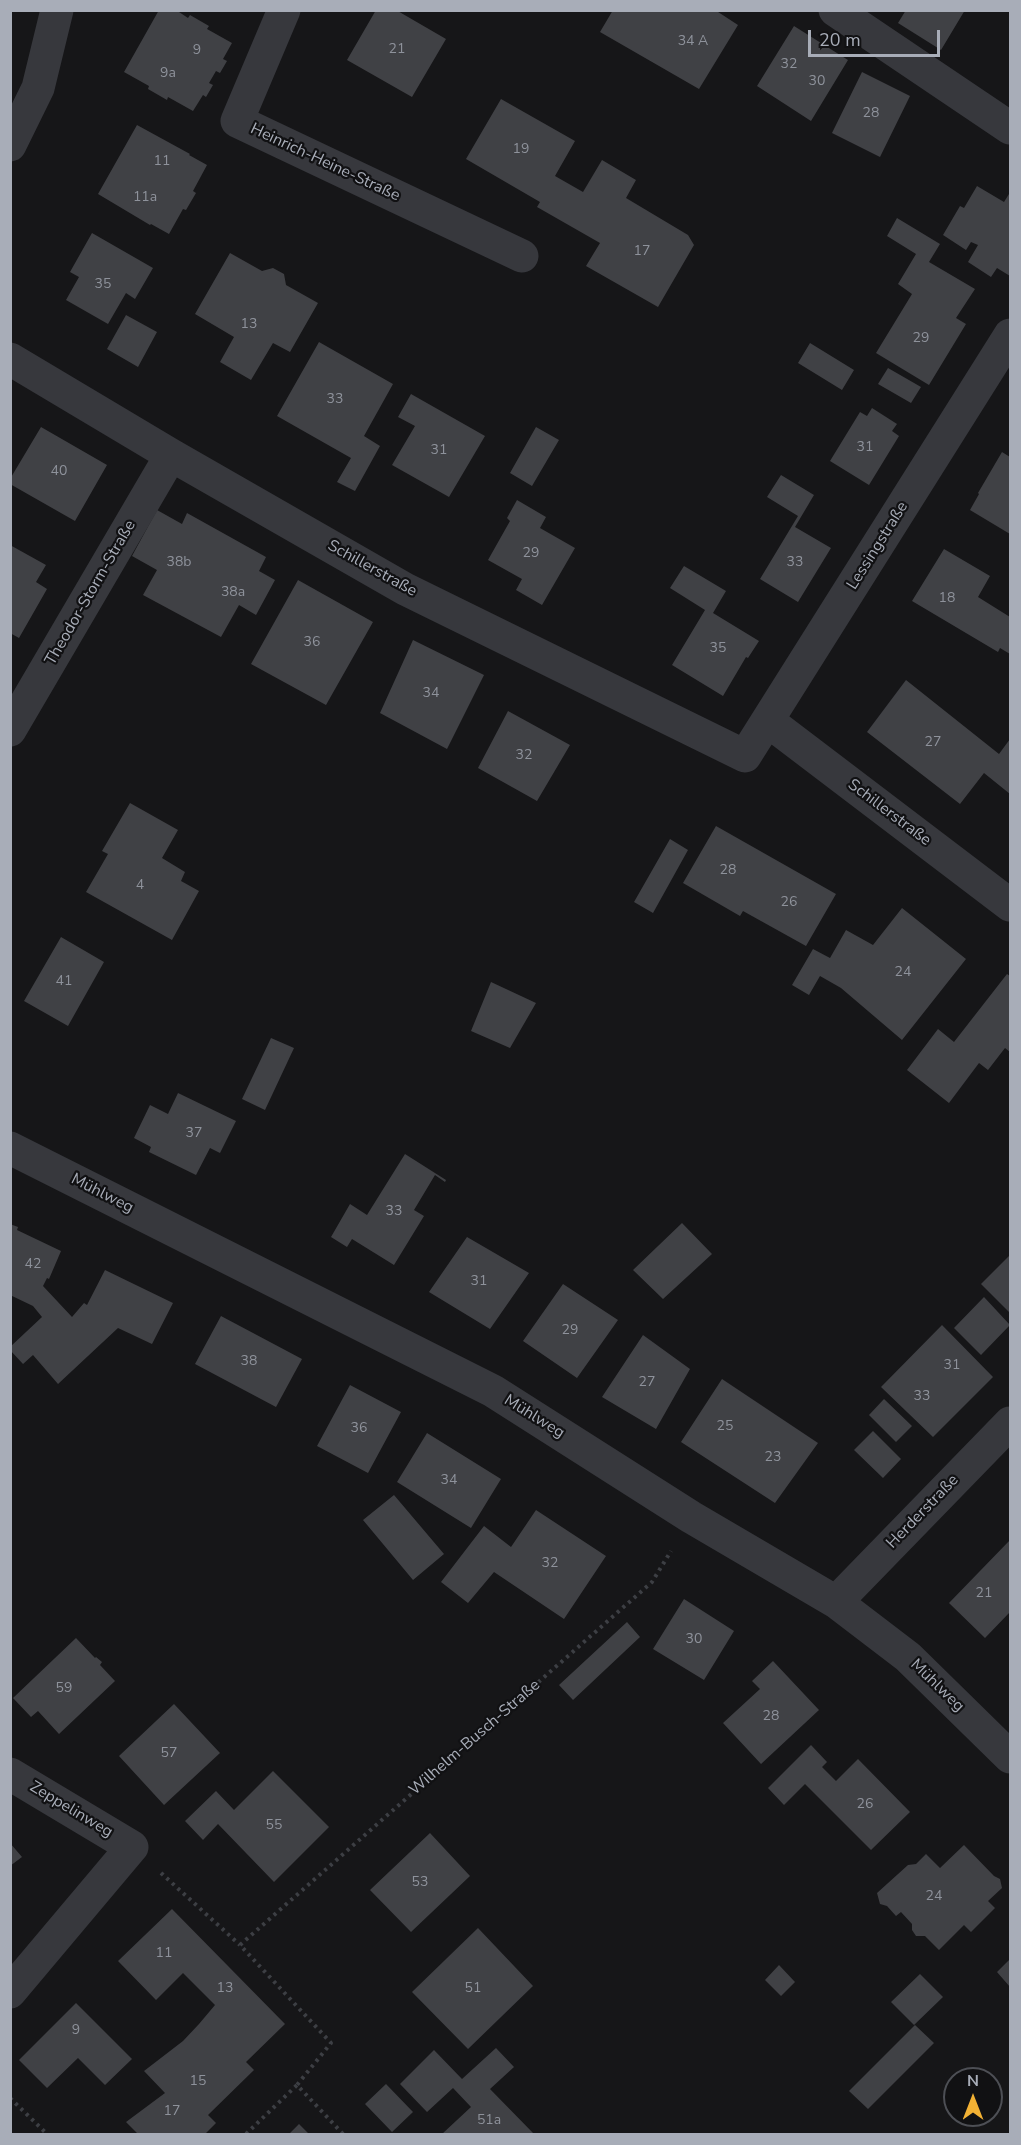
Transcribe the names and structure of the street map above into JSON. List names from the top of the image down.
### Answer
{
  "streets": {
    "street": [
      "Heinrich-Heine-Straße",
      "Lessingstraße",
      "Schillerstraße",
      "Theodor-Storm-Straße",
      "Mühlweg",
      "Herderstraße",
      "Zeppelinweg"
    ],
    "path": ["Wilhelm-Busch-Straße"]
  },
  "crossings": [
    ["Lessingstraße", "Schillerstraße"],
    ["Schillerstraße", "Theodor-Storm-Straße"],
    ["Mühlweg", "Herderstraße"],
    ["Mühlweg", "Wilhelm-Busch-Straße"]
  ],
  "house_numbers": [
    "34 A",
    "21",
    "9",
    "32",
    "9a",
    "30",
    "28",
    "19",
    "11",
    "11a",
    "17",
    "35",
    "13",
    "29",
    "33",
    "31",
    "31",
    "40",
    "29",
    "38b",
    "33",
    "38a",
    "18",
    "36",
    "35",
    "34",
    "27",
    "32",
    "28",
    "4",
    "26",
    "24",
    "41",
    "37",
    "33",
    "42",
    "31",
    "29",
    "38",
    "31",
    "27",
    "33",
    "25",
    "36",
    "23",
    "34",
    "32",
    "21",
    "30",
    "59",
    "28",
    "57",
    "26",
    "55",
    "53",
    "24",
    "11",
    "13",
    "51",
    "9",
    "15",
    "17",
    "51a"
  ],
  "scale_bar": "20 m",
  "north": "top"
}
